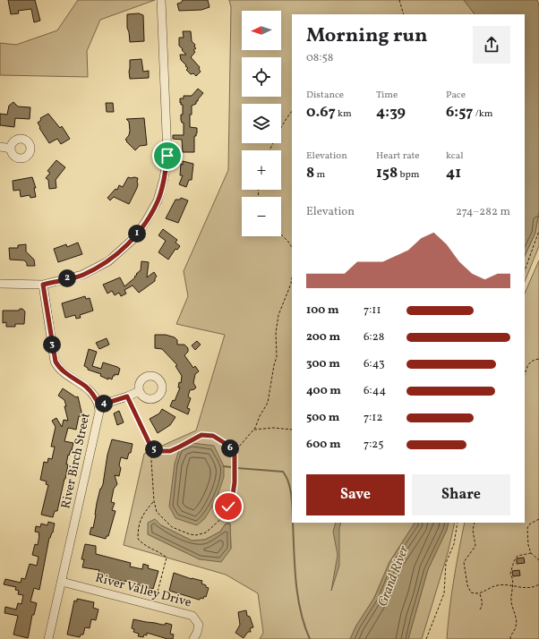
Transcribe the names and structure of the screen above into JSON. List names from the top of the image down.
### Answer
{
  "streets": {
    "street": ["River Birch Street", "River Valley Drive"]
  },
  "crossings": [
    ["River Birch Street", "River Valley Drive"]
  ],
  "water": ["Grand River"],
  "north": "left",
  "page": {
    "map_buttons": ["+", "−"],
    "heading": ["Morning run", "08:58"],
    "stats": [
      ["Distance", "0.67 km"],
      ["Time", "4:39"],
      ["Pace", "6:57 /km"],
      ["Elevation", "8 m"],
      ["Heart rate", "158 bpm"],
      ["kcal", "41"]
    ],
    "chart": ["Elevation", "274–282 m"],
    "pins": [
      "1",
      "2",
      "3",
      "4",
      "6",
      "5"
    ],
    "list": [
      {
        "name": "100 m",
        "note": "7:11"
      },
      {
        "name": "200 m",
        "note": "6:28"
      },
      {
        "name": "300 m",
        "note": "6:43"
      },
      {
        "name": "400 m",
        "note": "6:44"
      },
      {
        "name": "500 m",
        "note": "7:12"
      },
      {
        "name": "600 m",
        "note": "7:25"
      }
    ],
    "buttons": ["Save", "Share"]
  }
}
